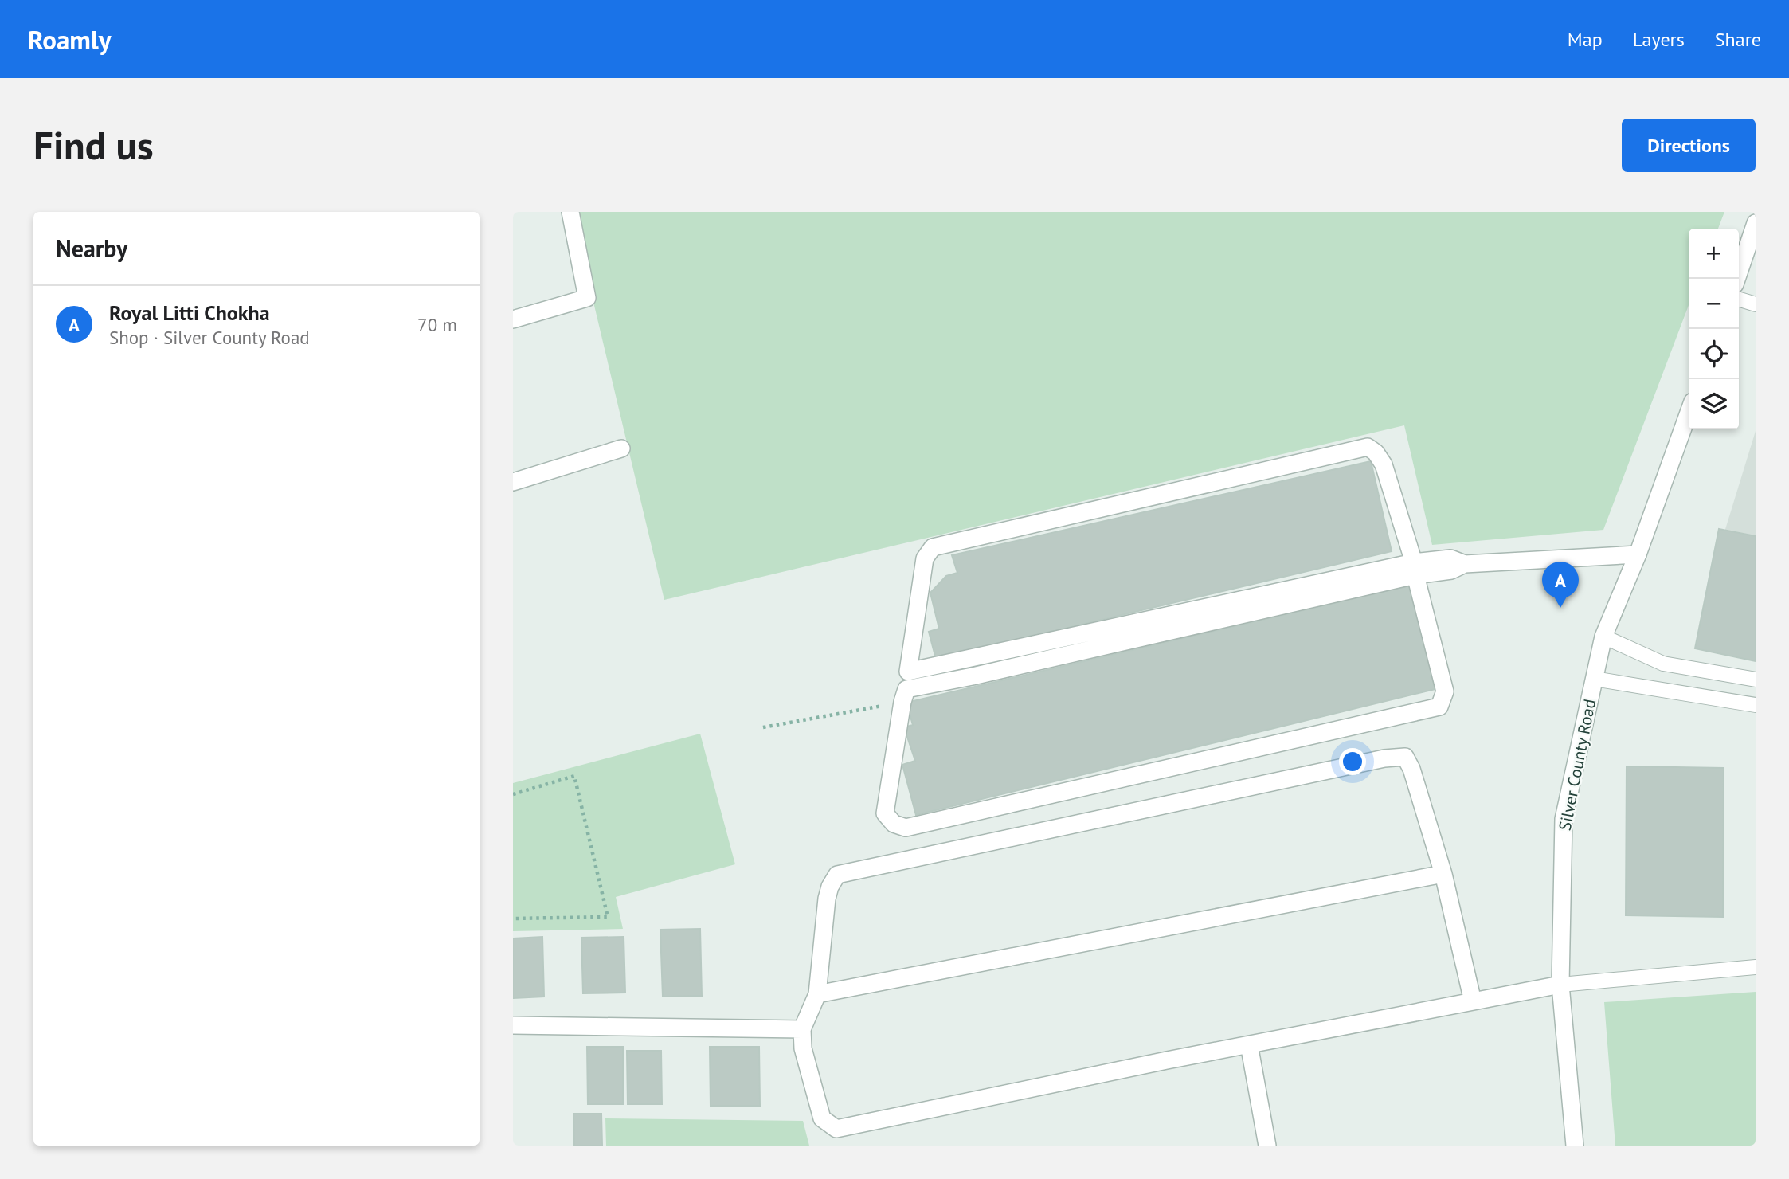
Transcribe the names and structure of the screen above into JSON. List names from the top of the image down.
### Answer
{
  "streets": {
    "street": ["Silver County Road"]
  },
  "page": {
    "header": "Roamly",
    "nav": ["Map", "Layers", "Share"],
    "buttons": "Directions",
    "title": "Find us",
    "heading": "Nearby",
    "map_buttons": ["+", "−"],
    "list": [
      {
        "mark": "A",
        "name": "Royal Litti Chokha",
        "note": "Shop · Silver County Road",
        "value": "70 m"
      }
    ],
    "pins": "A"
  }
}
